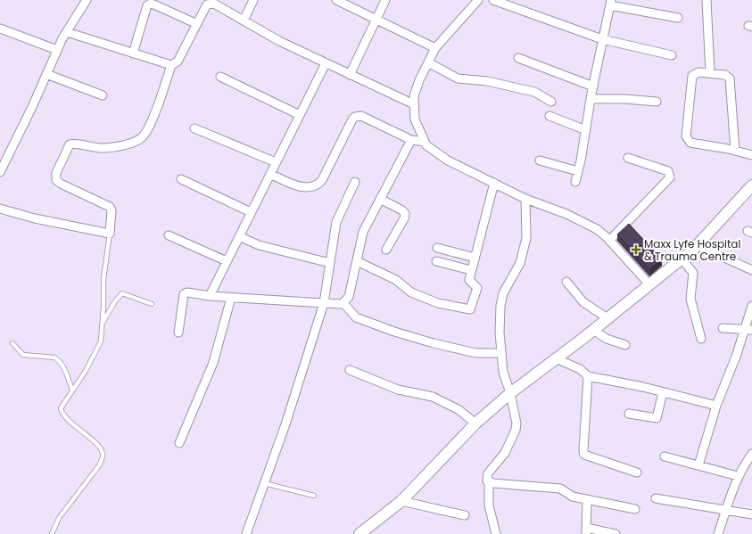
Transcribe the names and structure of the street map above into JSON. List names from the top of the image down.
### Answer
{
  "places": {
    "health": ["Maxx Lyfe Hospital & Trauma Centre"]
  }
}
